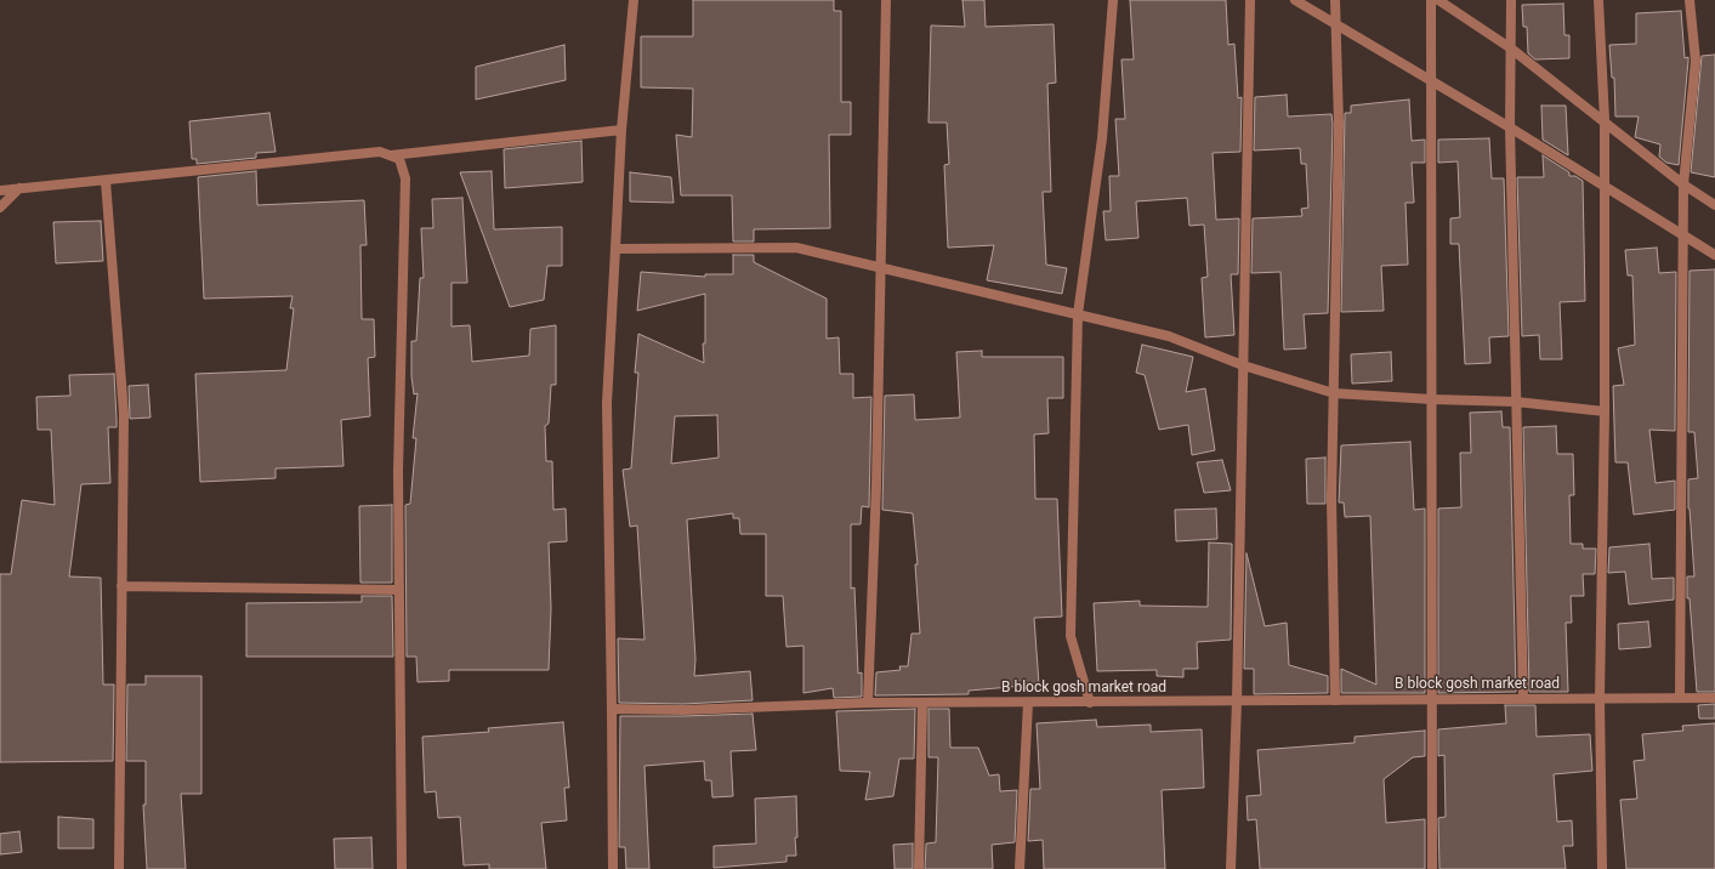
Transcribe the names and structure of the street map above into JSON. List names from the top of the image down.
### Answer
{
  "streets": {
    "street": ["B block gosh market road"]
  }
}
